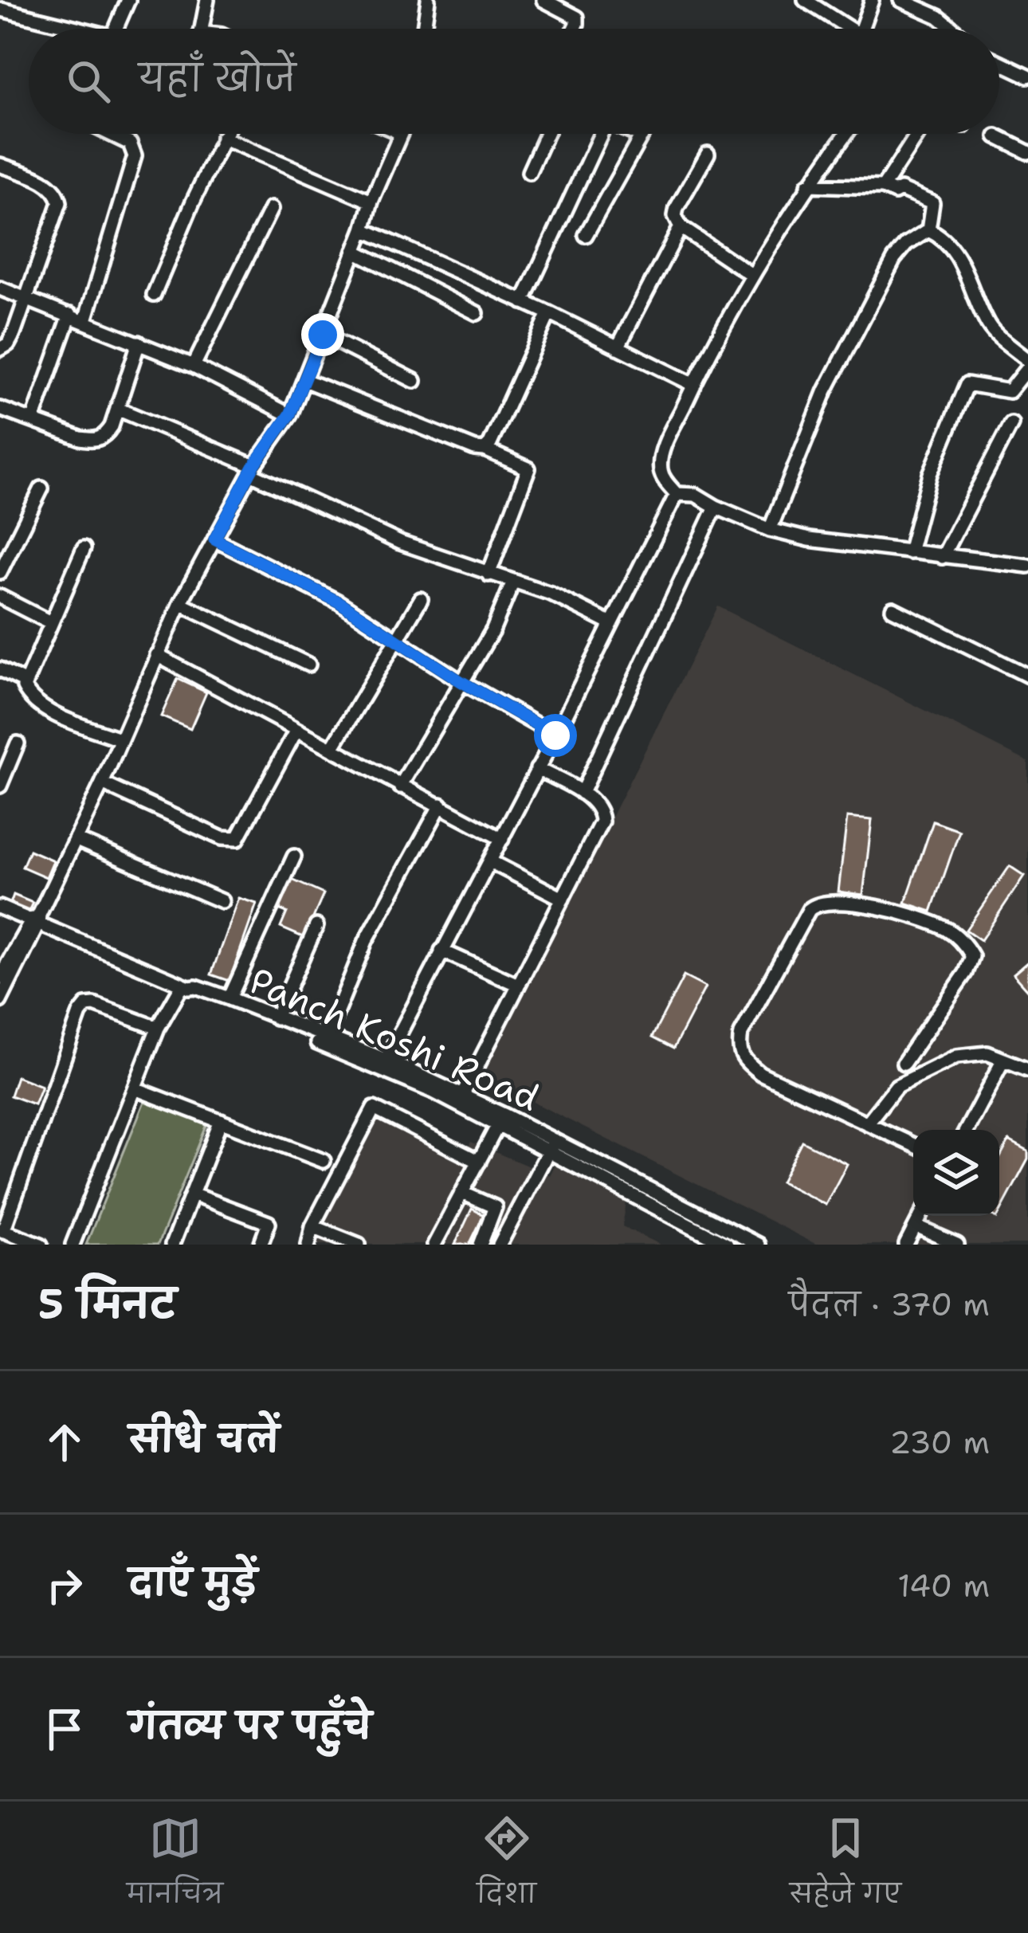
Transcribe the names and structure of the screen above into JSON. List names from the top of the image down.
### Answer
{
  "streets": {
    "street": ["Panch Koshi Road"]
  },
  "page": {
    "search": "यहाँ खोजें",
    "heading": ["5 मिनट", "पैदल · 370 m"],
    "list": [
      ["सीधे चलें", "230 m"],
      ["दाएँ मुड़ें", "140 m"],
      "गंतव्य पर पहुँचे"
    ],
    "nav": ["मानचित्र", "दिशा", "सहेजे गए"]
  }
}
